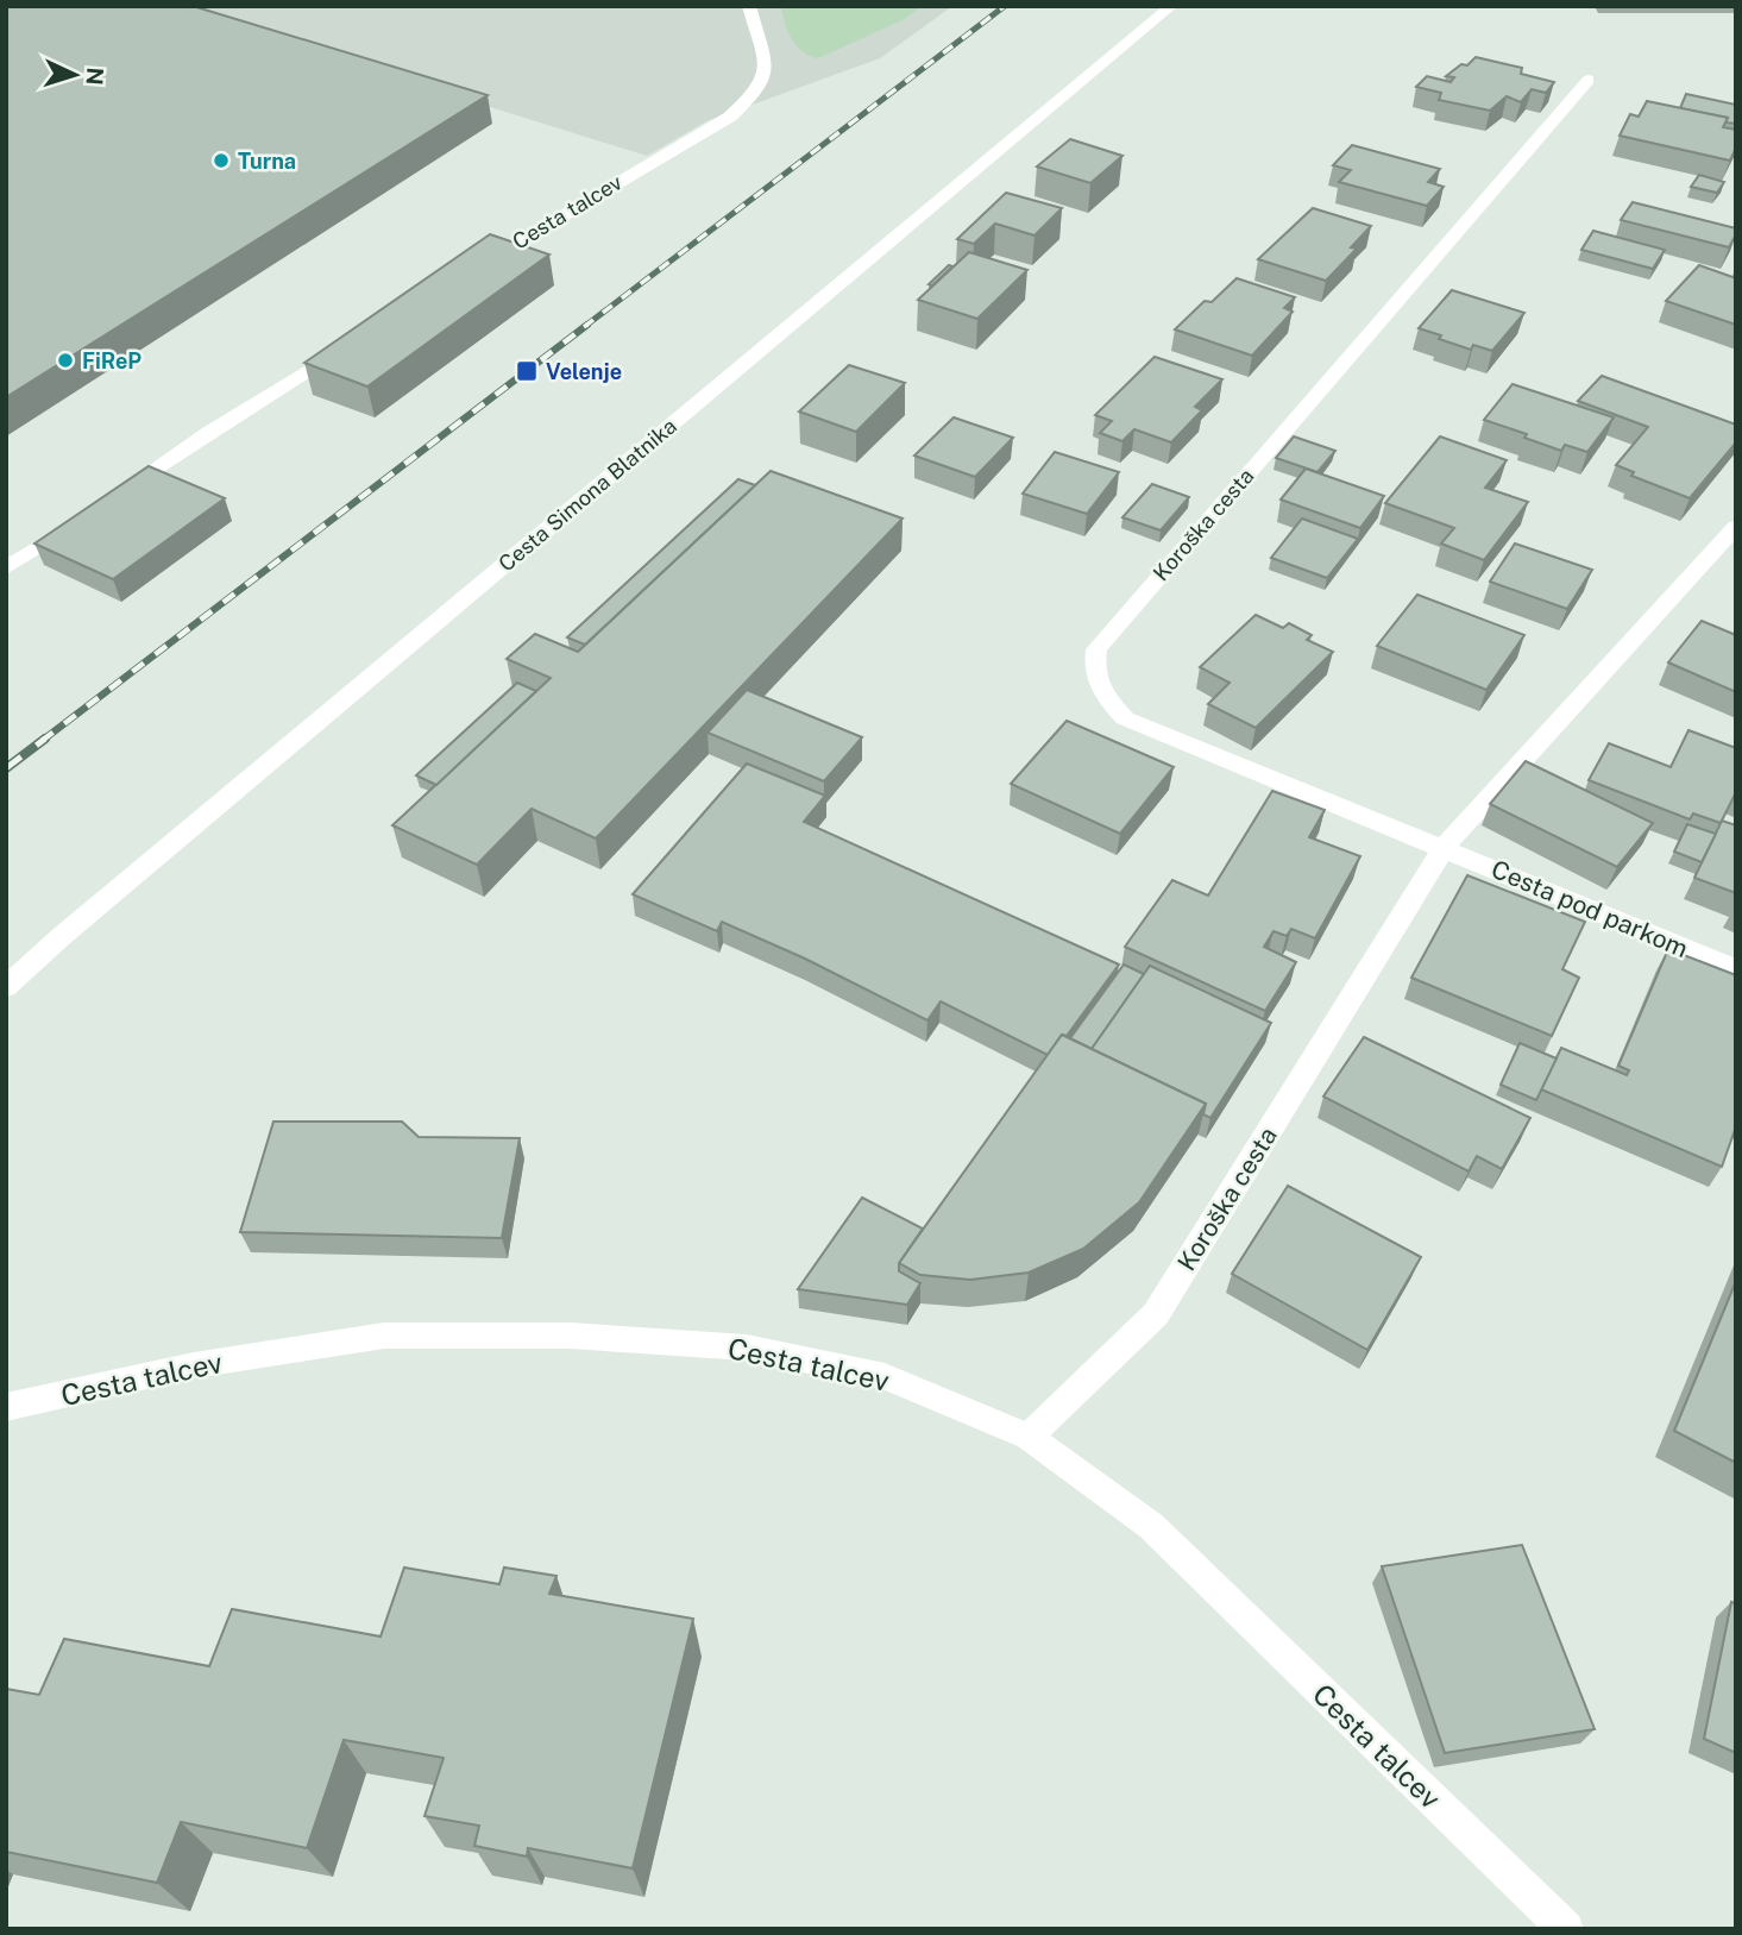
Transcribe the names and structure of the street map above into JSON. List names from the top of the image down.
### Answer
{
  "streets": {
    "street": [
      "Cesta talcev",
      "Cesta Simona Blatnika",
      "Koroška cesta",
      "Cesta pod parkom"
    ]
  },
  "crossings": [
    ["Cesta talcev", "Koroška cesta"],
    ["Koroška cesta", "Cesta pod parkom"]
  ],
  "places": {
    "other": ["Turna", "FiReP"],
    "transit": ["Velenje"]
  },
  "north": "right"
}
